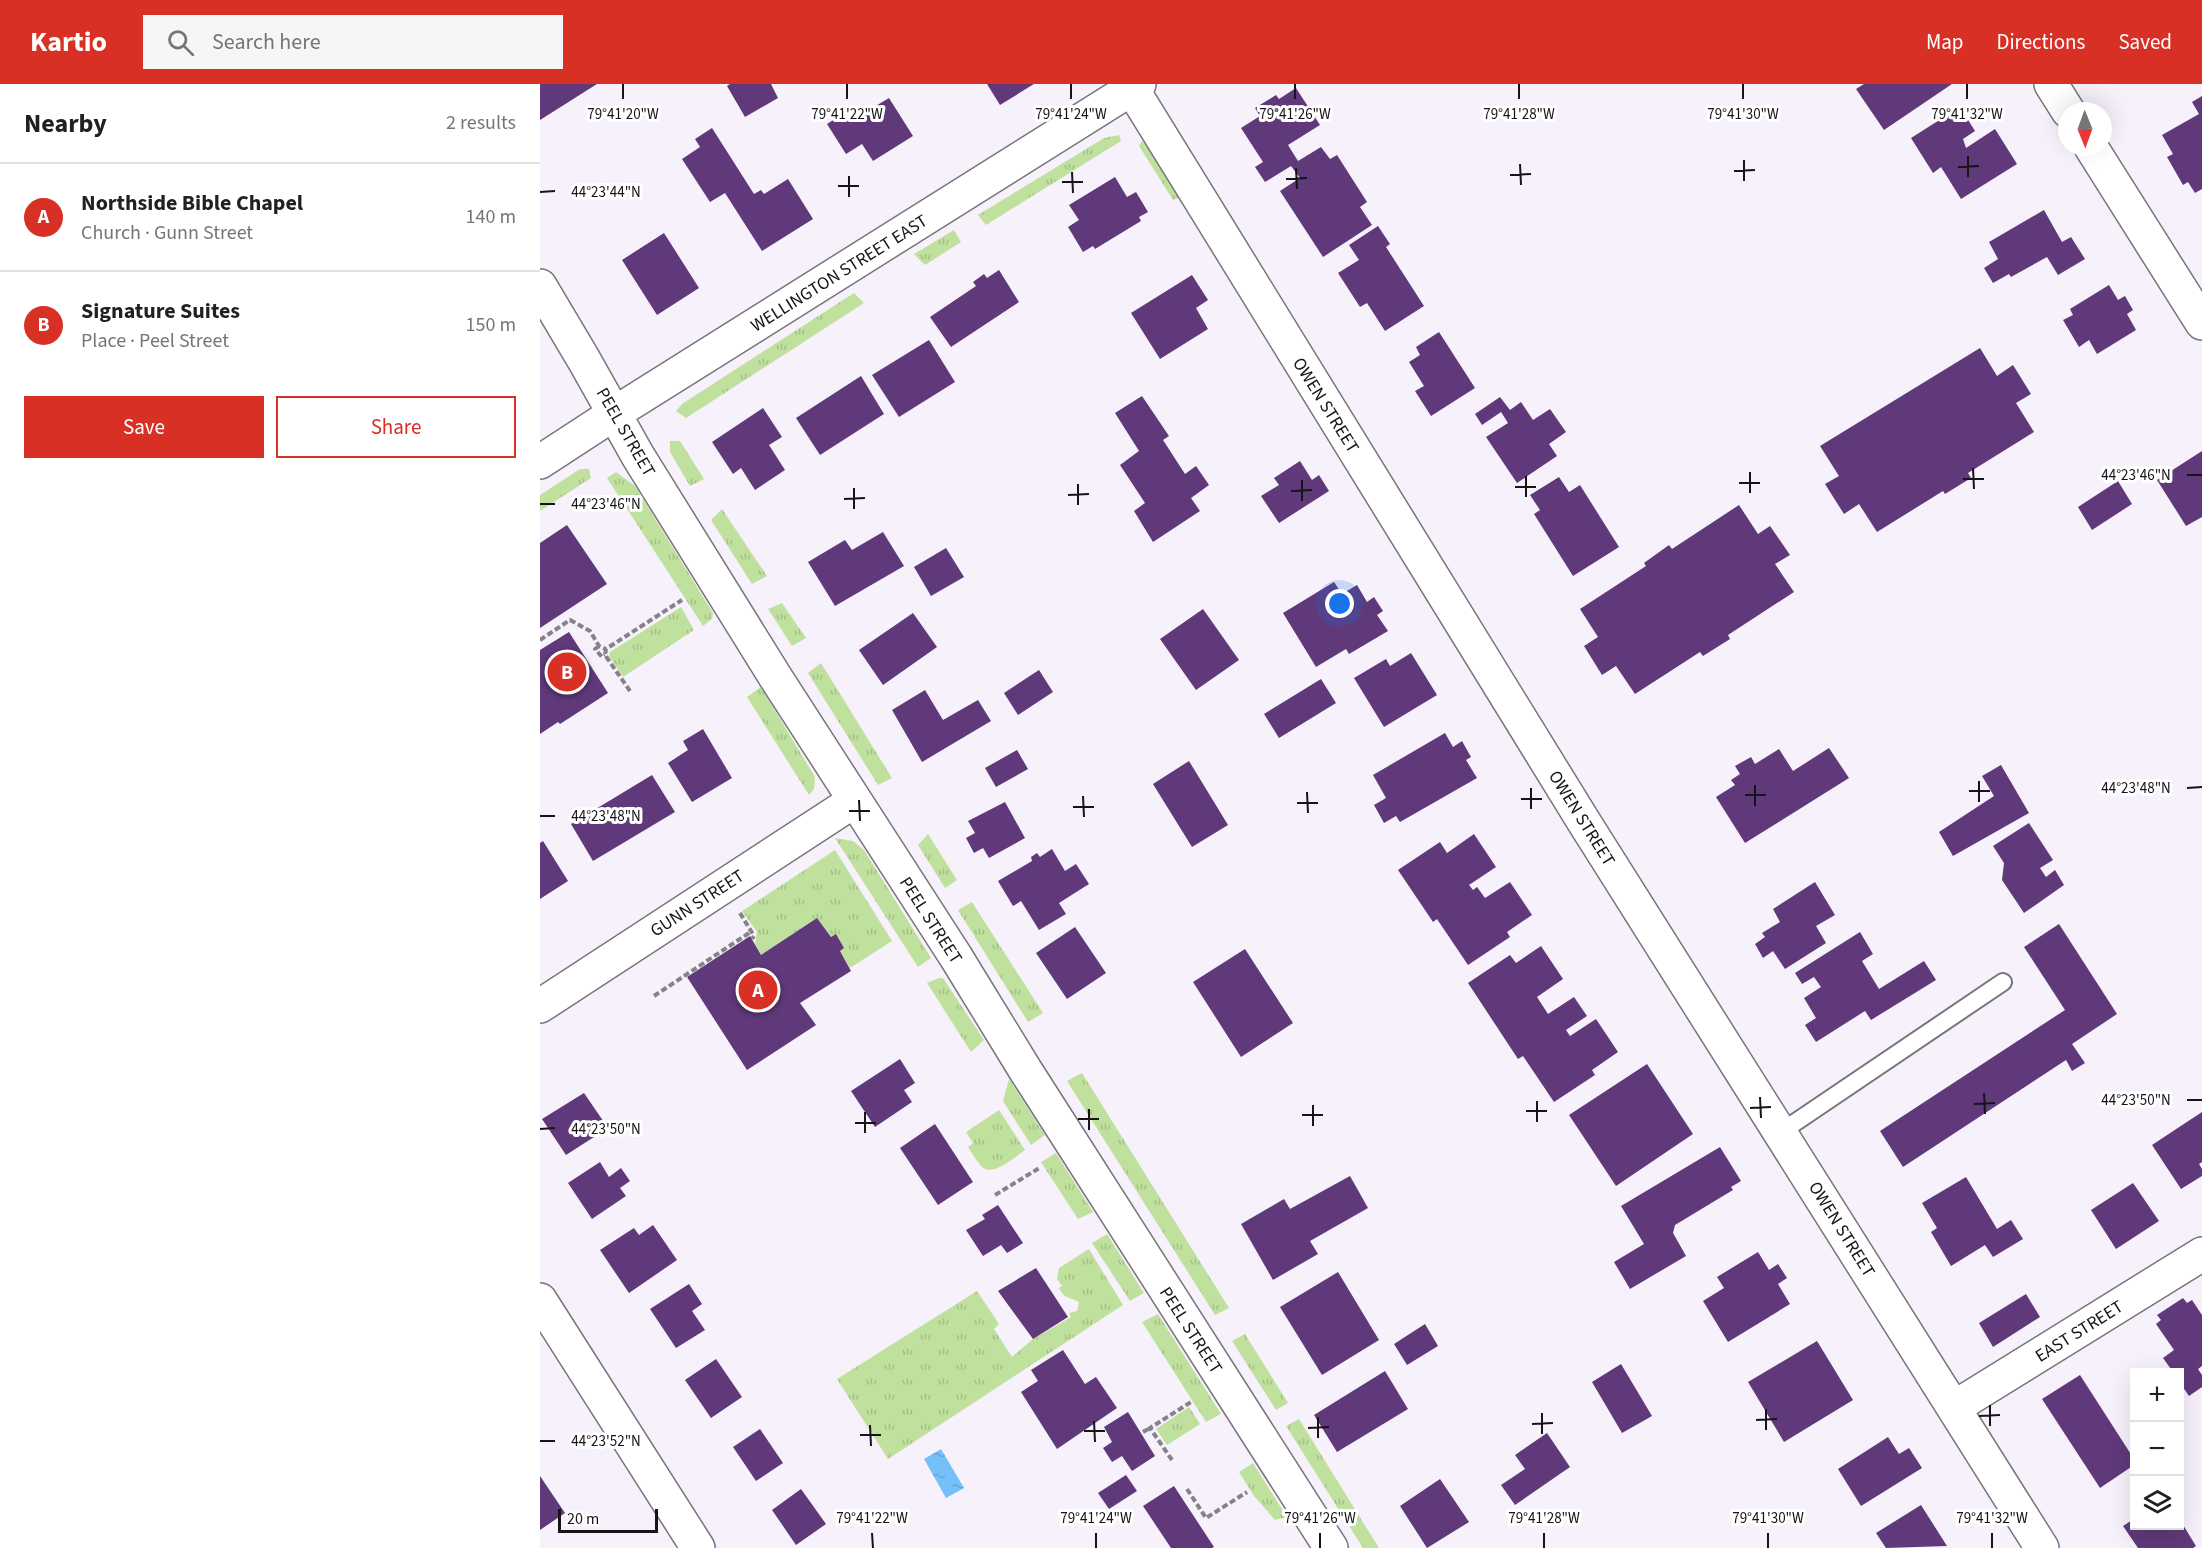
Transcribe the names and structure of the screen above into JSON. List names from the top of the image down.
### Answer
{
  "streets": {
    "street": [
      "WELLINGTON STREET EAST",
      "OWEN STREET",
      "PEEL STREET",
      "GUNN STREET",
      "EAST STREET"
    ]
  },
  "crossings": [
    ["WELLINGTON STREET EAST", "OWEN STREET"],
    ["WELLINGTON STREET EAST", "PEEL STREET"],
    ["OWEN STREET", "EAST STREET"],
    ["PEEL STREET", "GUNN STREET"]
  ],
  "scale_bar": "20 m",
  "north": "bottom",
  "page": {
    "header": "Kartio",
    "search": "Search here",
    "nav": ["Map", "Directions", "Saved"],
    "heading": ["Nearby", "2 results"],
    "list": [
      {
        "mark": "A",
        "name": "Northside Bible Chapel",
        "note": "Church · Gunn Street",
        "value": "140 m"
      },
      {
        "mark": "B",
        "name": "Signature Suites",
        "note": "Place · Peel Street",
        "value": "150 m"
      }
    ],
    "buttons": ["Save", "Share"],
    "pins": ["B", "A"],
    "map_buttons": ["+", "−"],
    "scale": "20 m"
  },
  "coordinates": [
    "79°41'20\"W",
    "79°41'22\"W",
    "79°41'24\"W",
    "79°41'26\"W",
    "79°41'28\"W",
    "79°41'30\"W",
    "79°41'32\"W",
    "44°23'44\"N",
    "44°23'46\"N",
    "44°23'48\"N",
    "44°23'50\"N",
    "44°23'52\"N"
  ]
}
